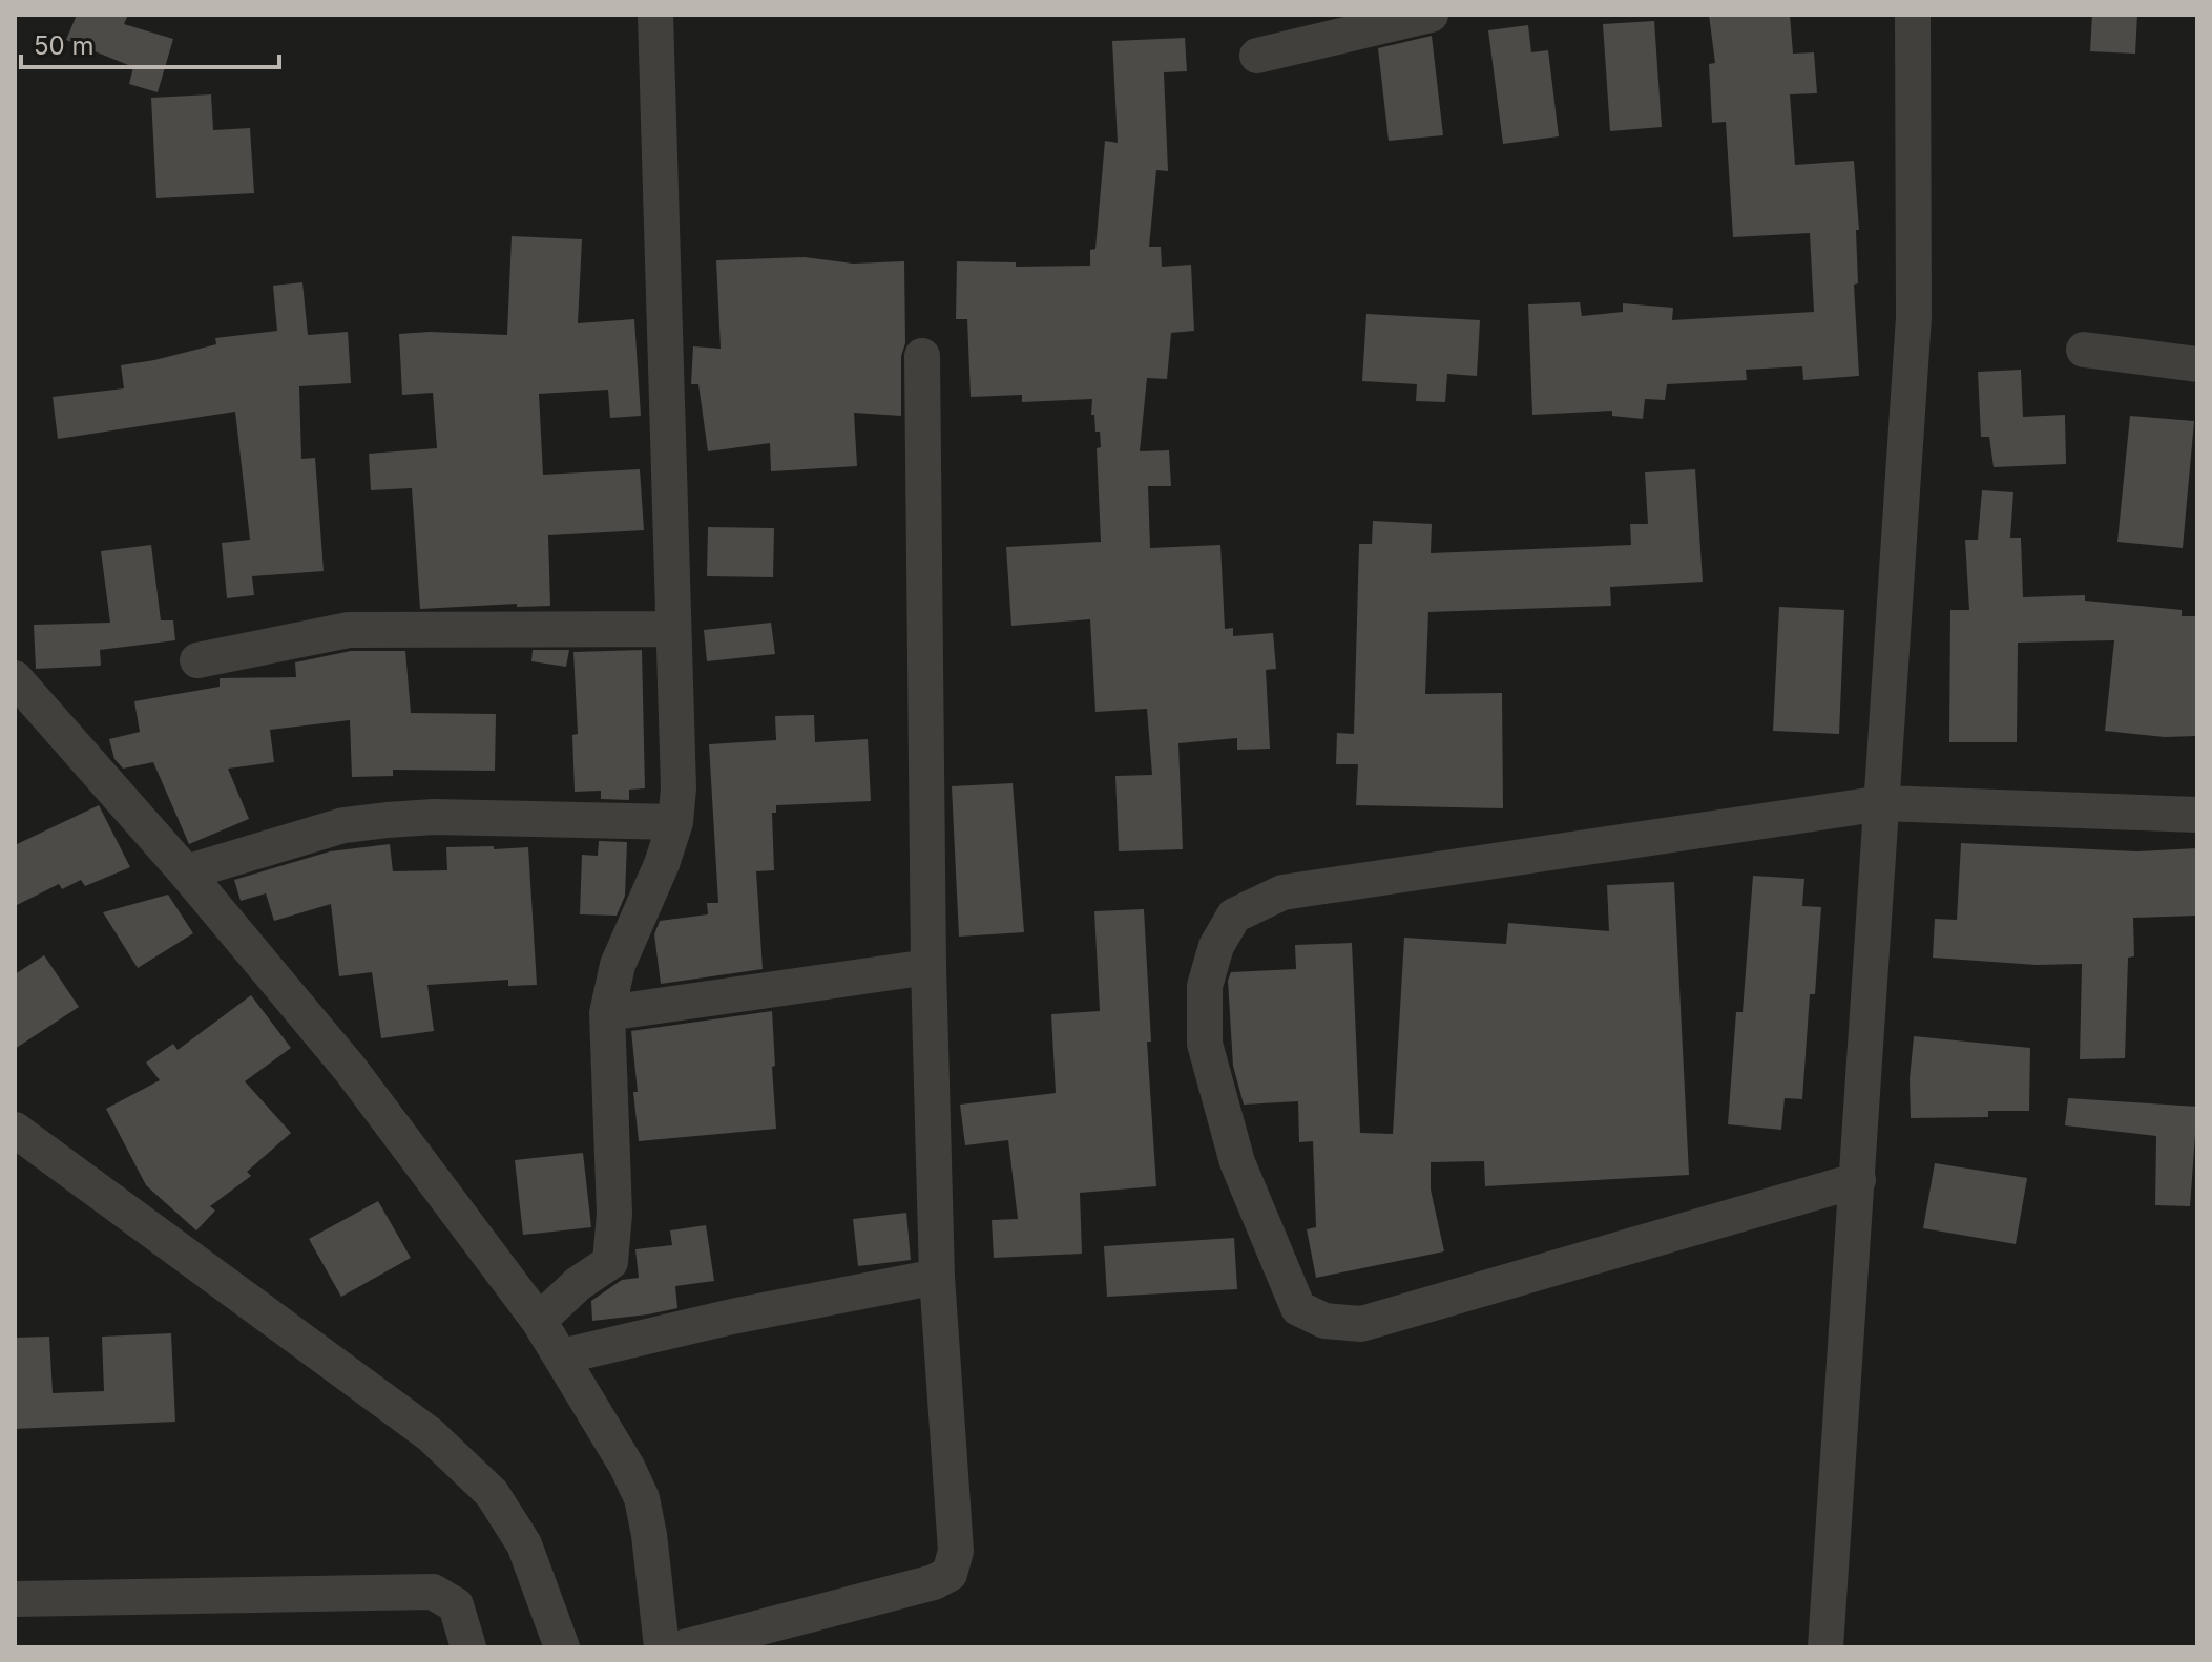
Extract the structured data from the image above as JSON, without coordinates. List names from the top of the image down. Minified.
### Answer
{"scale_bar":"50 m"}
